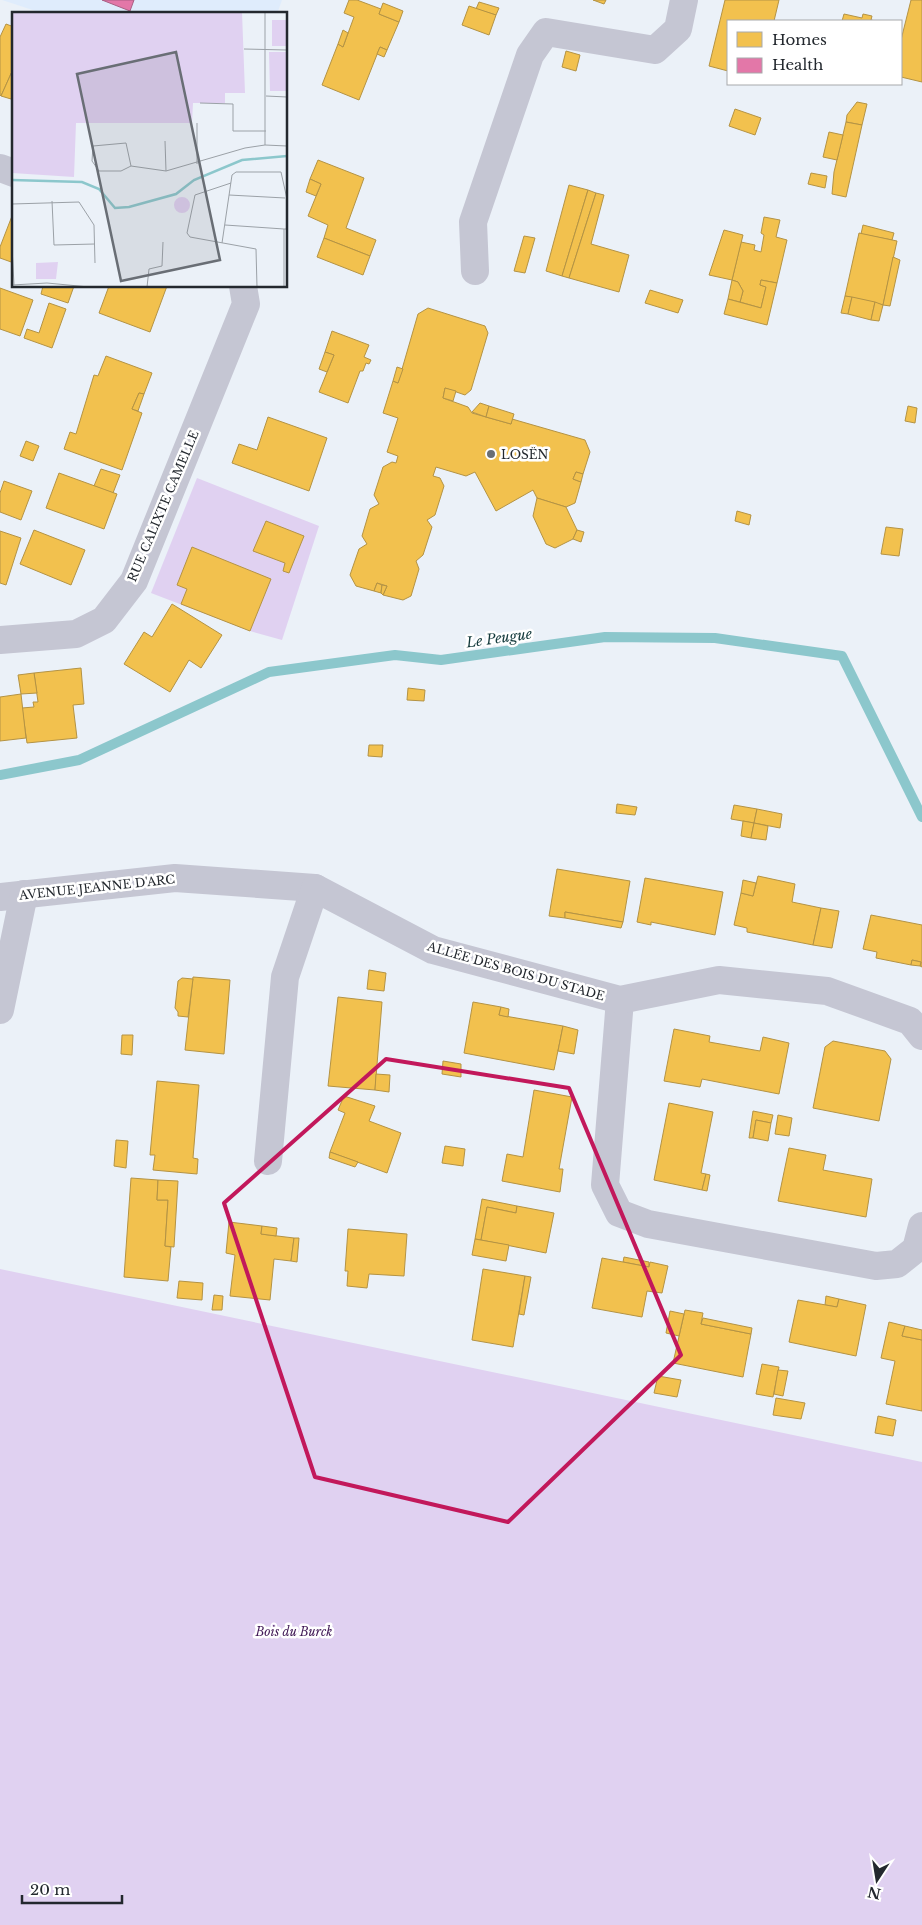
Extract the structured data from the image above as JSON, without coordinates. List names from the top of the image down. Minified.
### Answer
{"streets":{"street":["RUE CALIXTE CAMELLE","AVENUE JEANNE D'ARC","ALLÉE DES BOIS DU STADE"]},"crossings":[["AVENUE JEANNE D'ARC","ALLÉE DES BOIS DU STADE"]],"water":["Le Peugue"],"parks":["Bois du Burck"],"places":["LOSËN"],"legend":["Homes","Health"],"scale_bar":"20 m","north":"bottom"}
